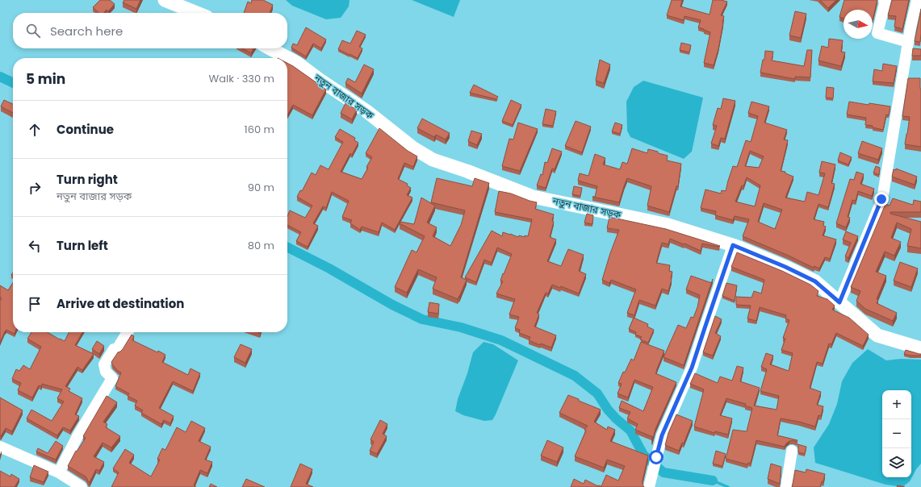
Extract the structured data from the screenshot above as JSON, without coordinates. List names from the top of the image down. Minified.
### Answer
{"streets":{"street":["নতুন বাজার সড়ক"]},"north":"right","page":{"search":"Search here","heading":["5 min","Walk · 330 m"],"list":[["Continue","160 m"],["Turn right","নতুন বাজার সড়ক","90 m"],["Turn left","80 m"],"Arrive at destination"],"map_buttons":["+","−"]}}
